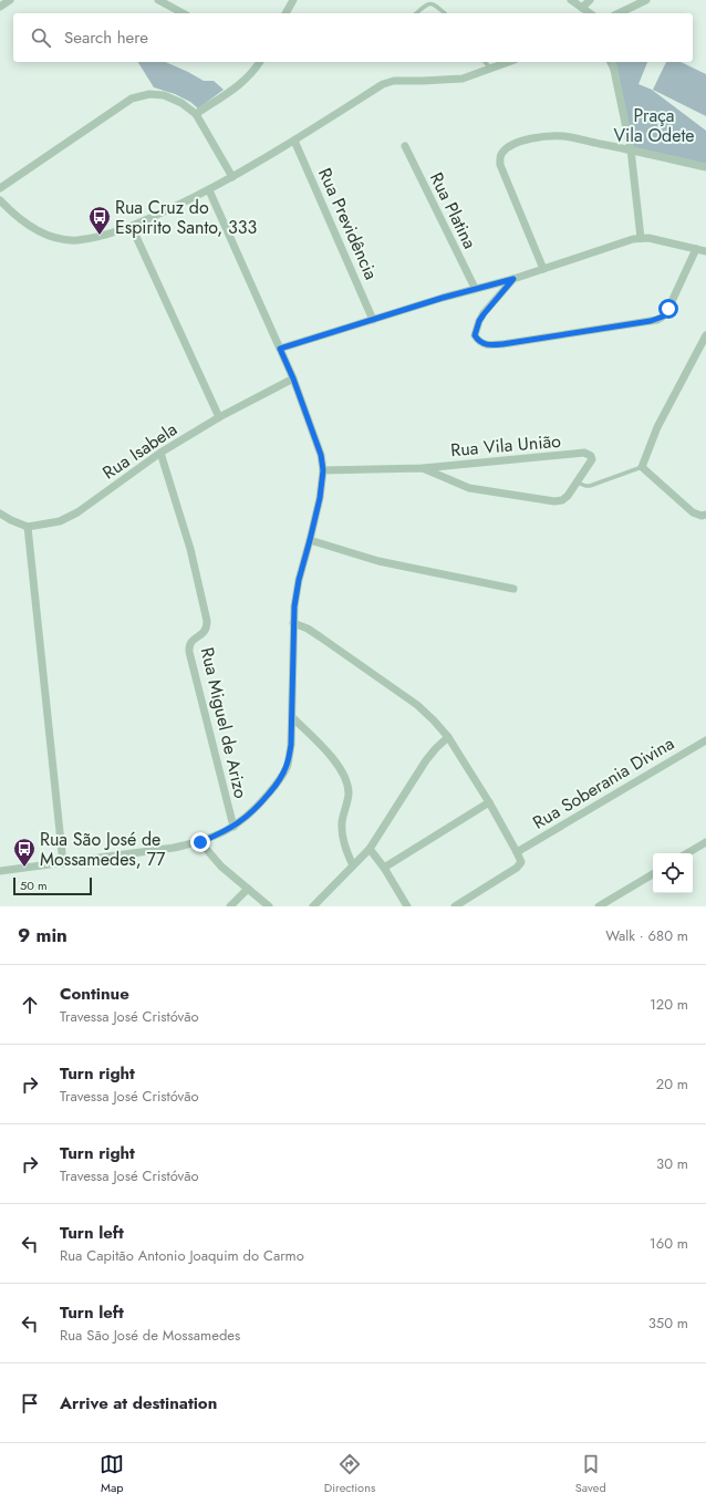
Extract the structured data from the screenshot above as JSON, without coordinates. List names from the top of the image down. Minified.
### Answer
{"streets":{"street":["Rua Platina","Rua Previdência","Rua Vila União","Rua Isabela","Rua Miguel de Arizo","Rua Soberania Divina"]},"crossings":[["Rua Isabela","Rua Miguel de Arizo"]],"parks":["Praça Vila Odete"],"places":{"bus stop":["Rua Cruz do Espirito Santo, 333","Rua São José de Mossamedes, 77"]},"scale_bar":"50 m","page":{"search":"Search here","scale":"50 m","heading":["9 min","Walk · 680 m"],"list":[["Continue","Travessa José Cristóvão","120 m"],["Turn right","Travessa José Cristóvão","20 m"],["Turn right","Travessa José Cristóvão","30 m"],["Turn left","Rua Capitão Antonio Joaquim do Carmo","160 m"],["Turn left","Rua São José de Mossamedes","350 m"],"Arrive at destination"],"nav":["Map","Directions","Saved"]}}
